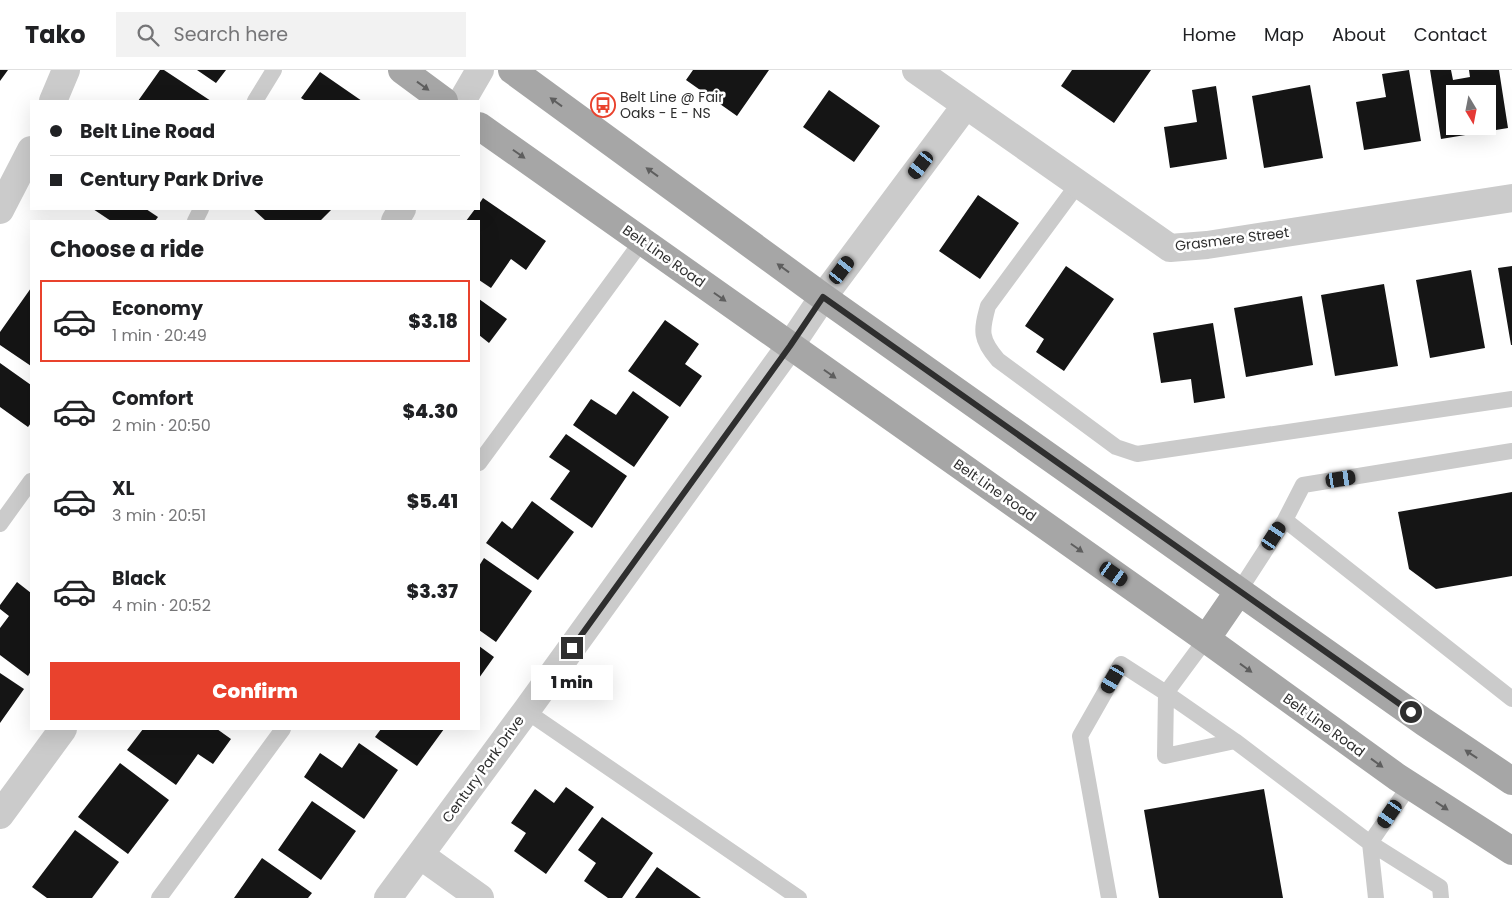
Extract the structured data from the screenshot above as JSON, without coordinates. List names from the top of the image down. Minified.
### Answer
{"streets":{"main road":["Belt Line Road"],"street":["Grasmere Street","Century Park Drive"]},"crossings":[["Grasmere Street","Century Park Drive"],["Belt Line Road","Century Park Drive"]],"places":{"bus stop":["Belt Line @ Fair Oaks - E - NS"]},"north":"bottom","page":{"header":"Tako","search":"Search here","nav":["Home","Map","About","Contact"],"banner":["Belt Line Road","Century Park Drive"],"heading":"Choose a ride","list":[{"name":"Economy","note":"1 min · 20:49","value":"$3.18"},{"name":"Comfort","note":"2 min · 20:50","value":"$4.30"},{"name":"XL","note":"3 min · 20:51","value":"$5.41"},{"name":"Black","note":"4 min · 20:52","value":"$3.37"}],"buttons":"Confirm","bubble":"1 min"}}
